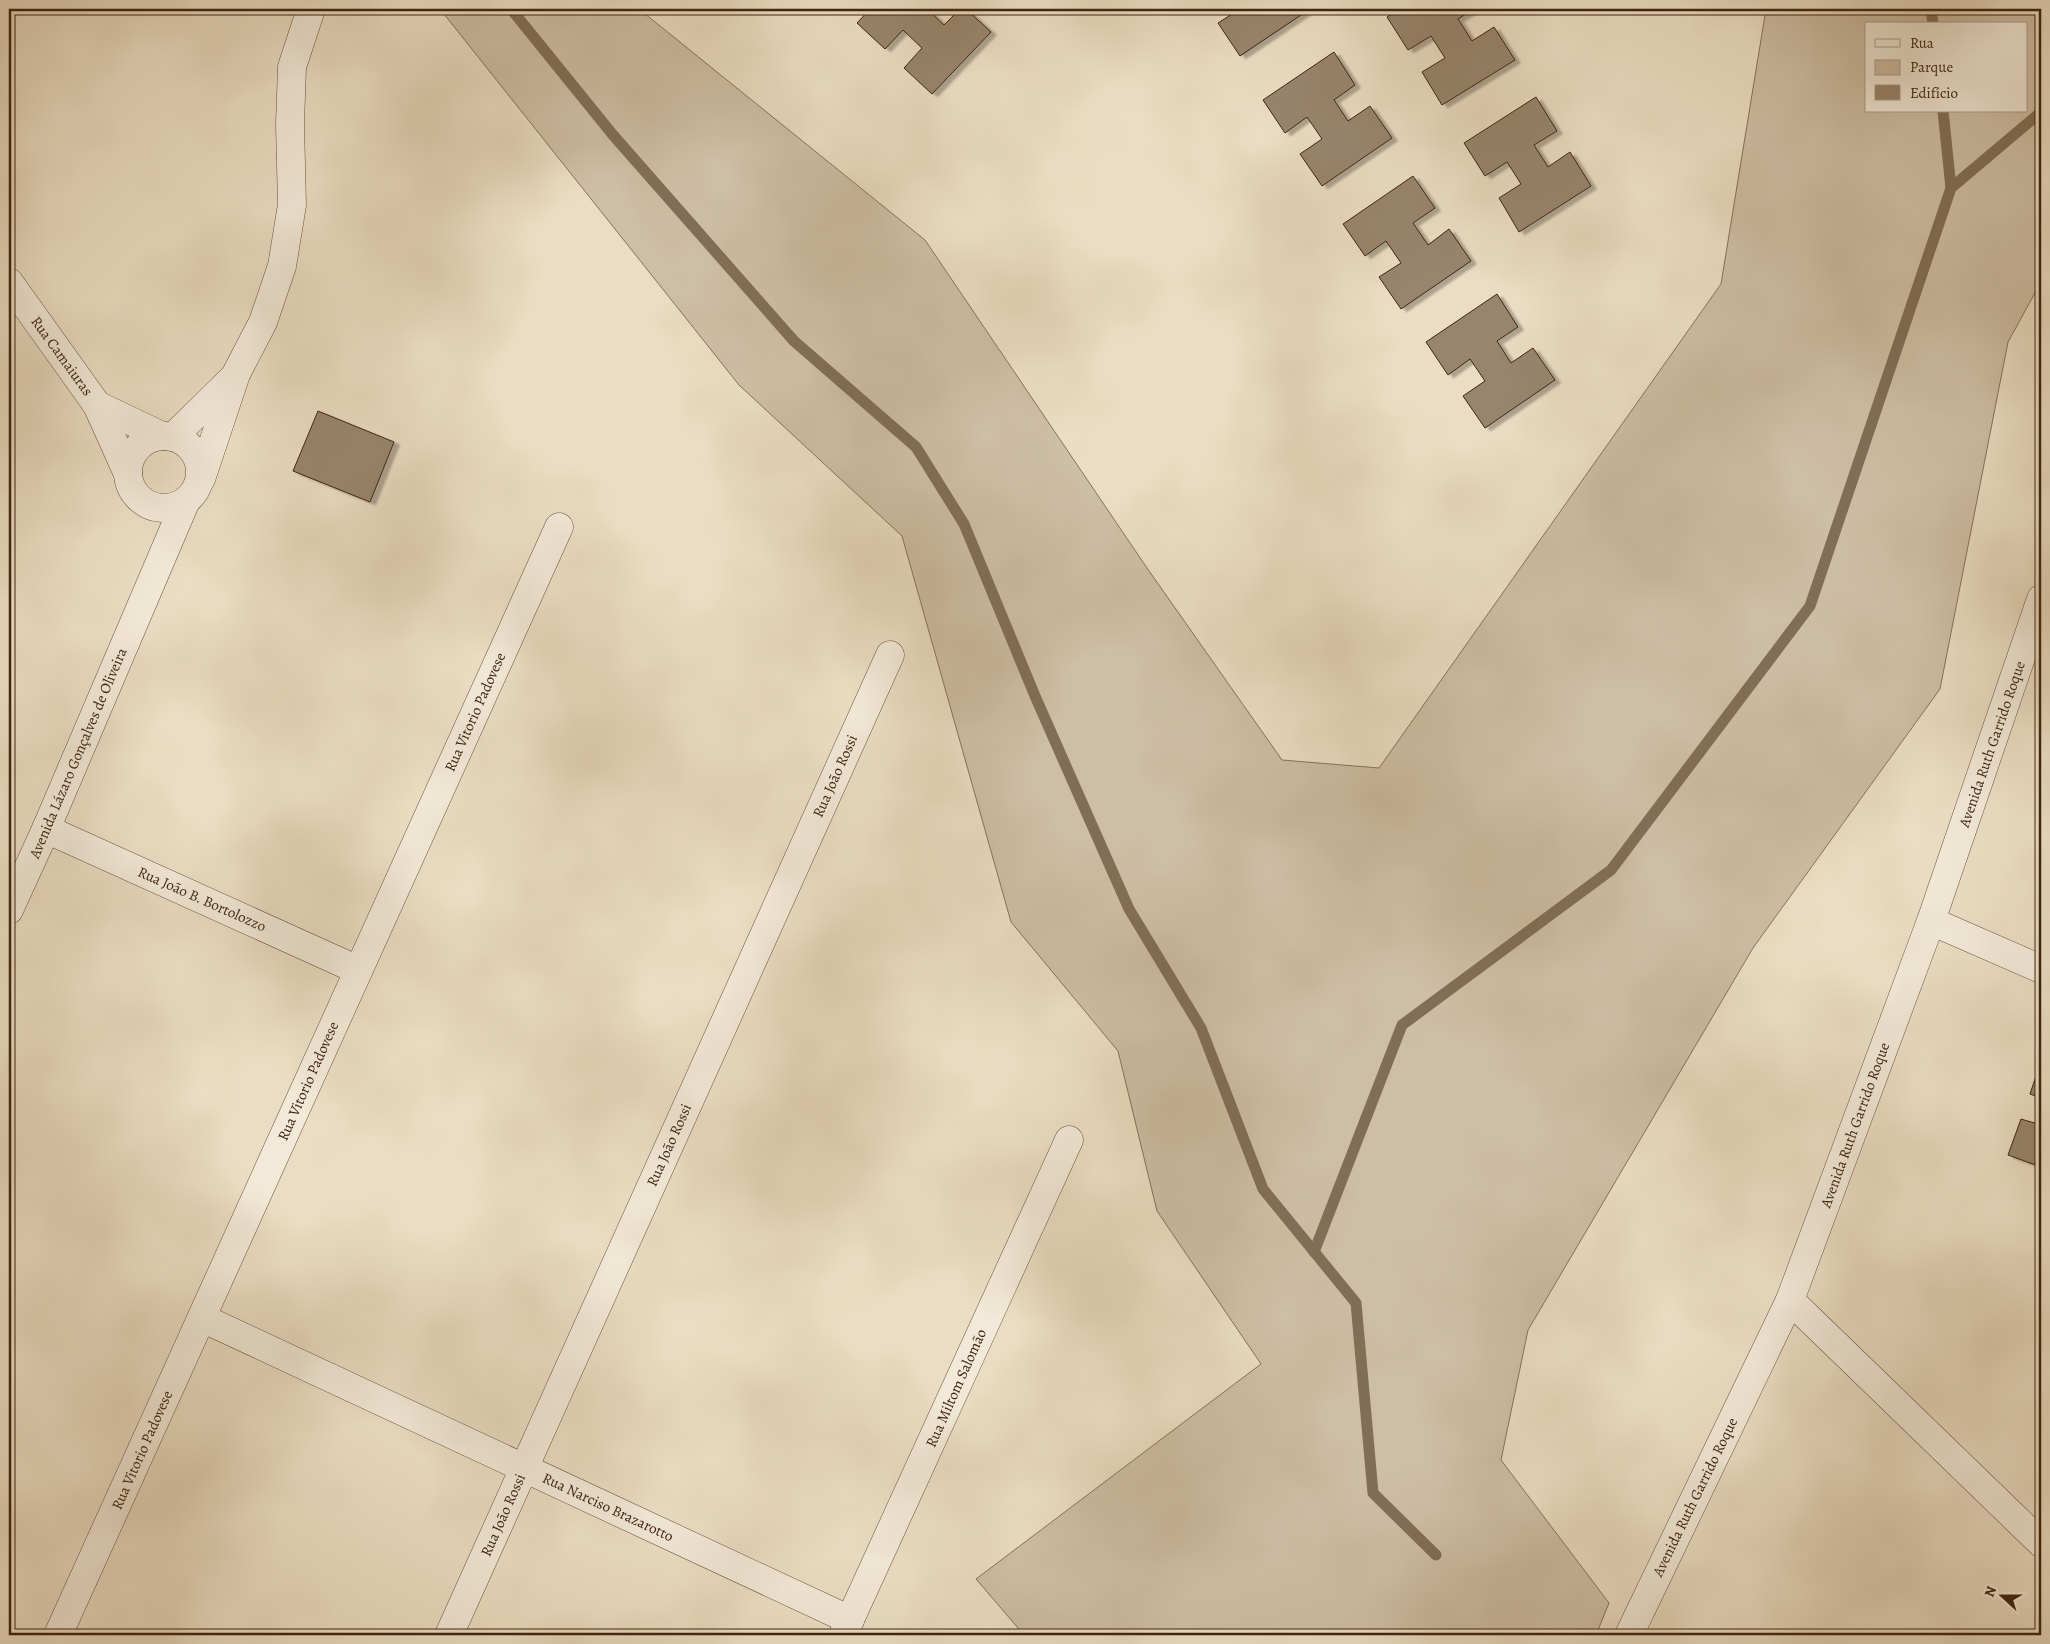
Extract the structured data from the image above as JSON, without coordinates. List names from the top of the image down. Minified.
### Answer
{"streets":{"street":["Rua Camaiuras","Rua Vitorio Padovese","Avenida Ruth Garrido Roque","Avenida Lázaro Gonçalves de Oliveira","Rua João Rossi","Rua João B. Bortolozzo","Rua Miltom Salomão","Rua Narciso Brazarotto"]},"crossings":[["Rua Camaiuras","Avenida Lázaro Gonçalves de Oliveira"],["Rua Vitorio Padovese","Rua João B. Bortolozzo"],["Rua Vitorio Padovese","Rua Narciso Brazarotto"],["Avenida Lázaro Gonçalves de Oliveira","Rua João B. Bortolozzo"],["Rua João Rossi","Rua Narciso Brazarotto"],["Rua Miltom Salomão","Rua Narciso Brazarotto"]],"legend":["Rua","Parque","Edifício"],"north":"left"}
